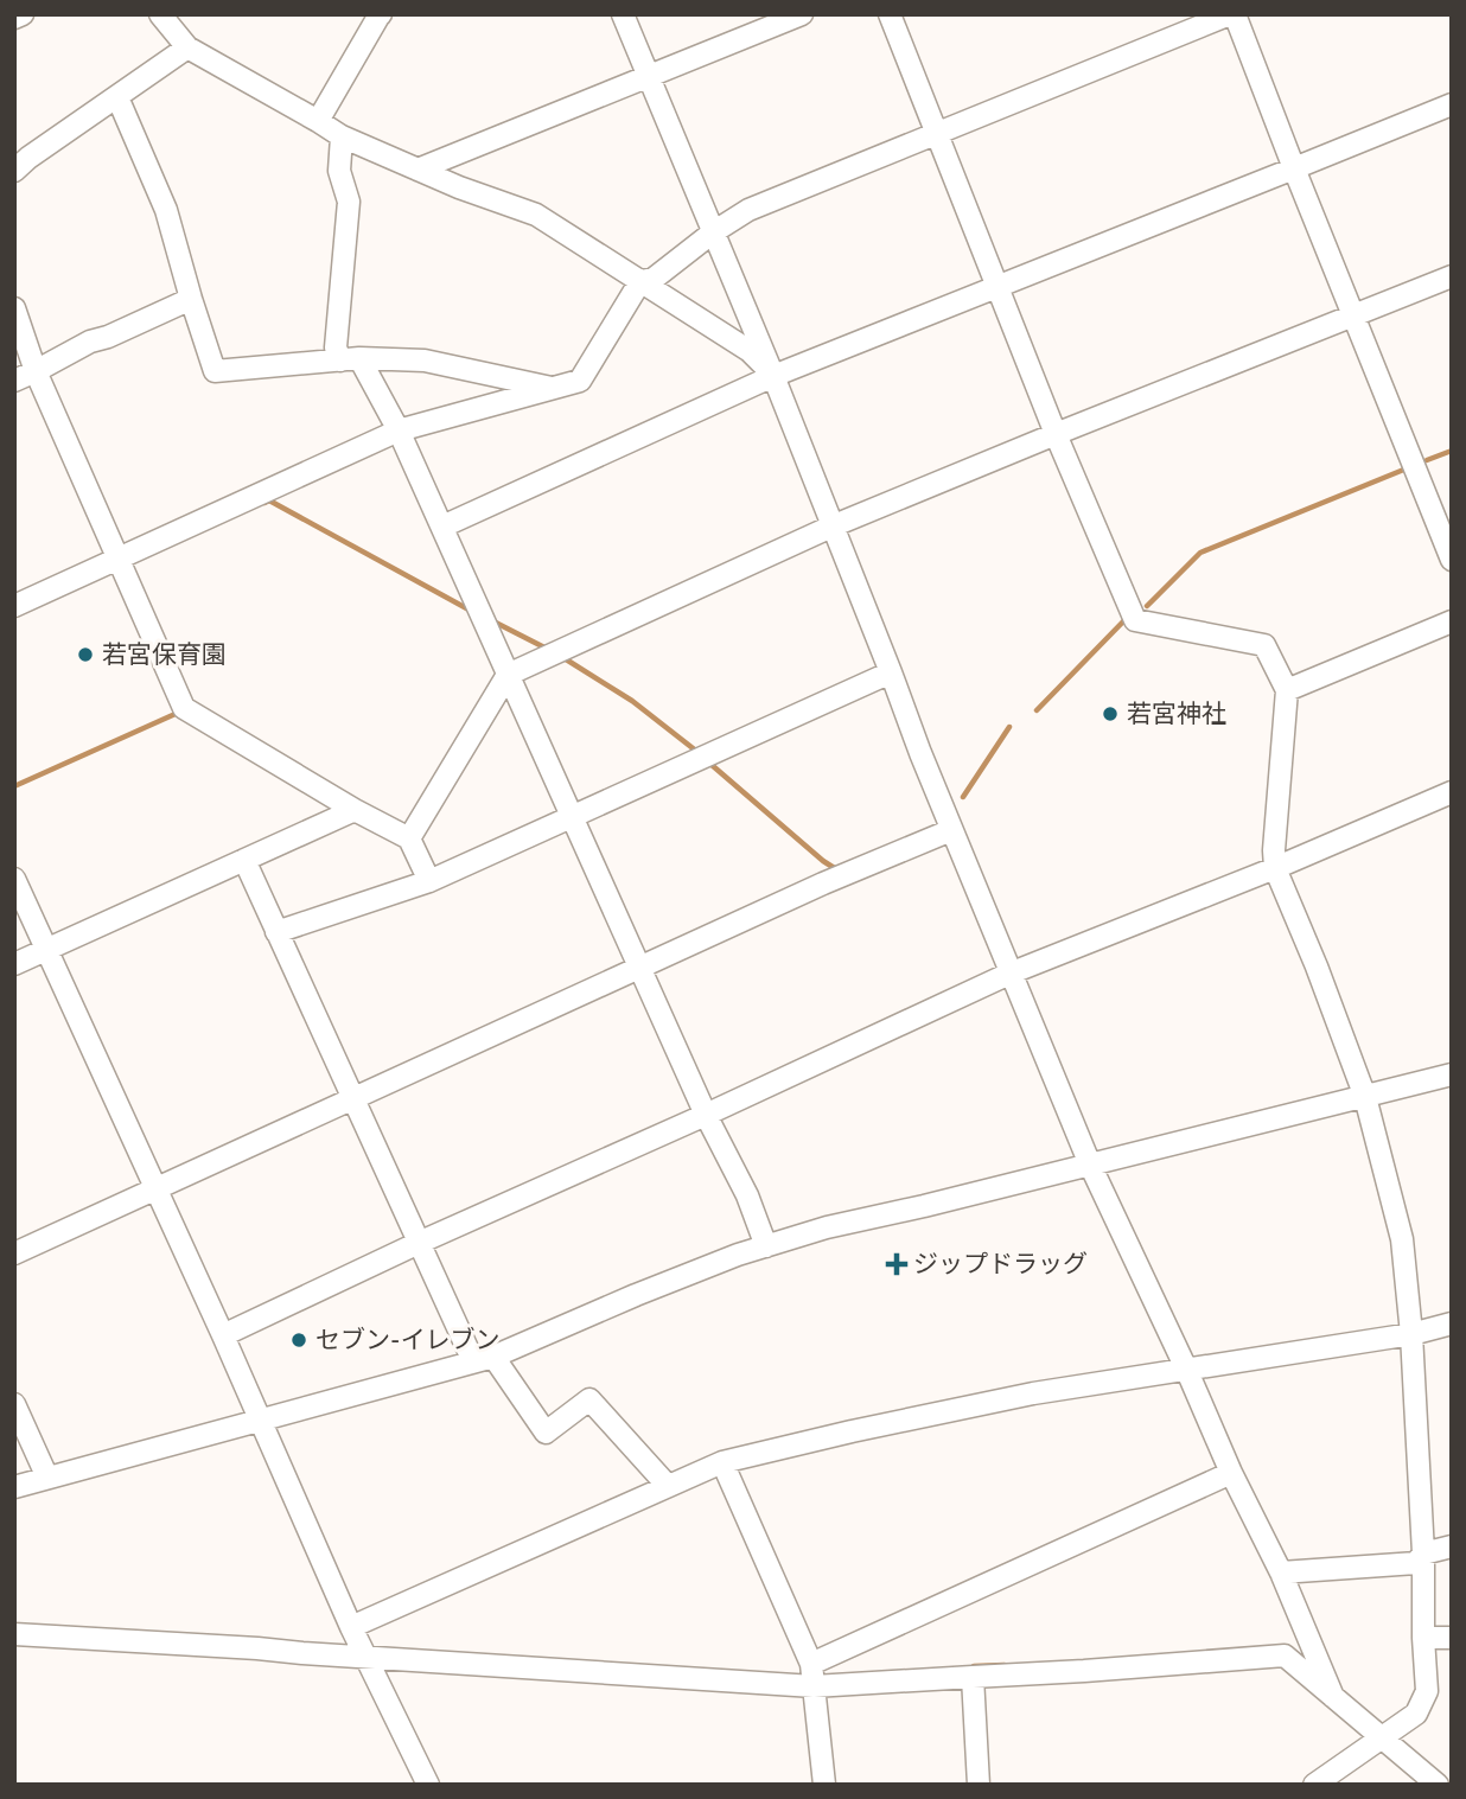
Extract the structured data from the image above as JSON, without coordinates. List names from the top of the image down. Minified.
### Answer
{"places":{"other":["若宮保育園","若宮神社","セブン-イレブン"],"health":["ジップドラッグ"]}}
